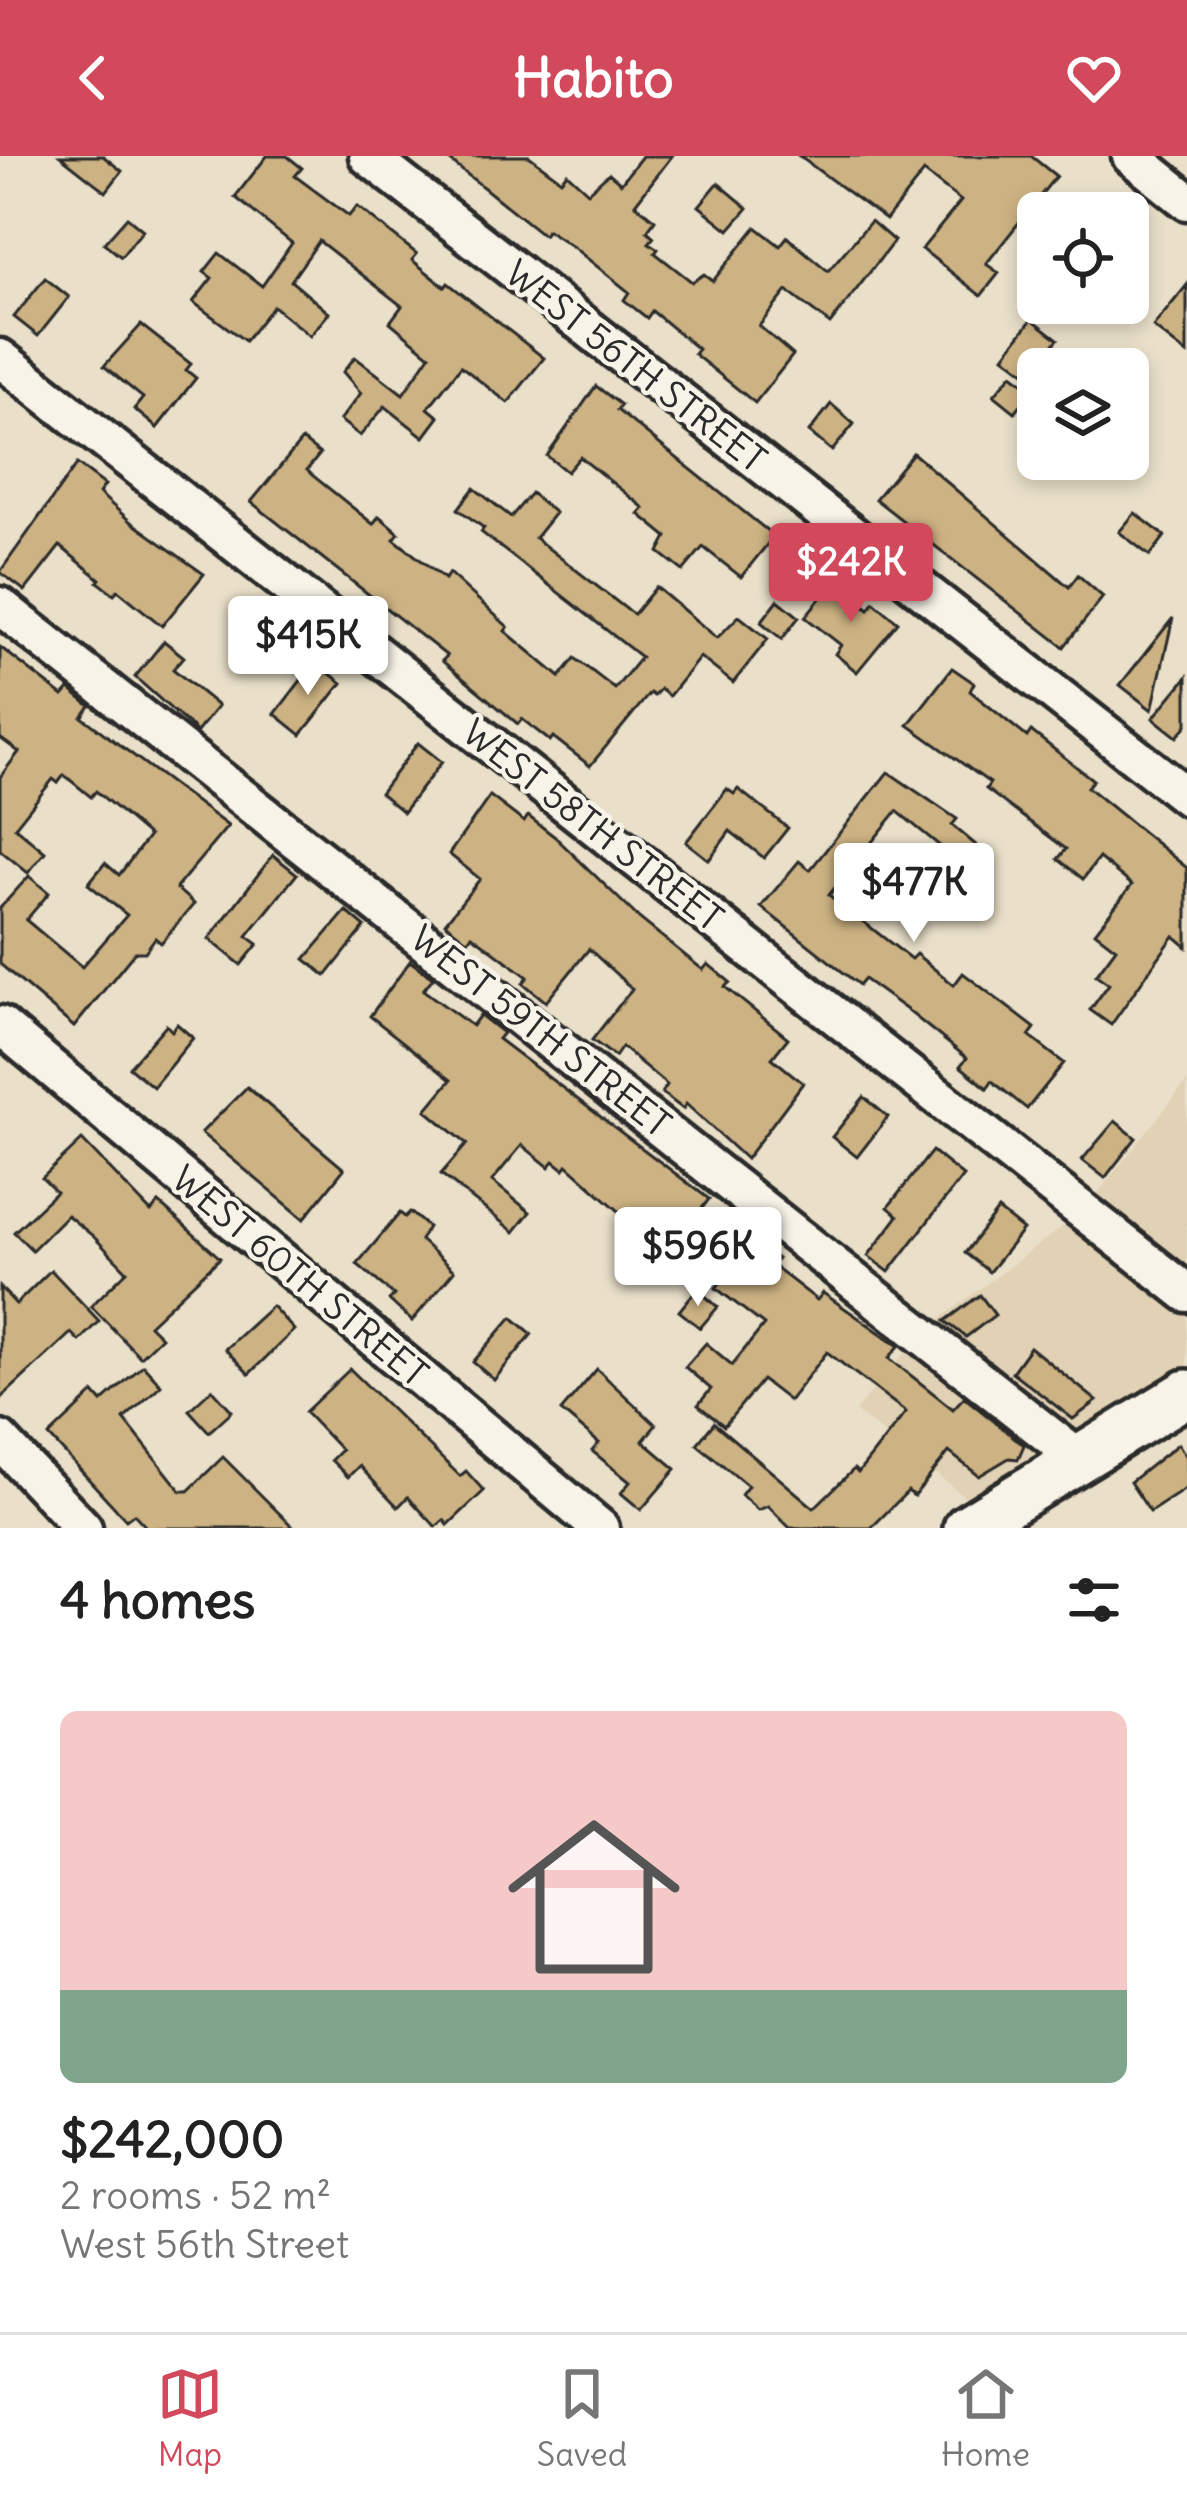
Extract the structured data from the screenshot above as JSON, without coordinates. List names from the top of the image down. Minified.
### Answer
{"streets":{"street":["WEST 56TH STREET","WEST 58TH STREET","WEST 59TH STREET","WEST 60TH STREET"]},"page":{"header":"Habito","price":["$242K","$415K","$477K","$596K"],"heading":"4 homes","list":[{"name":"$242,000","note":"2 rooms · 52 m² · West 56th Street"}],"tabs":["Map","Saved","Home"]}}
